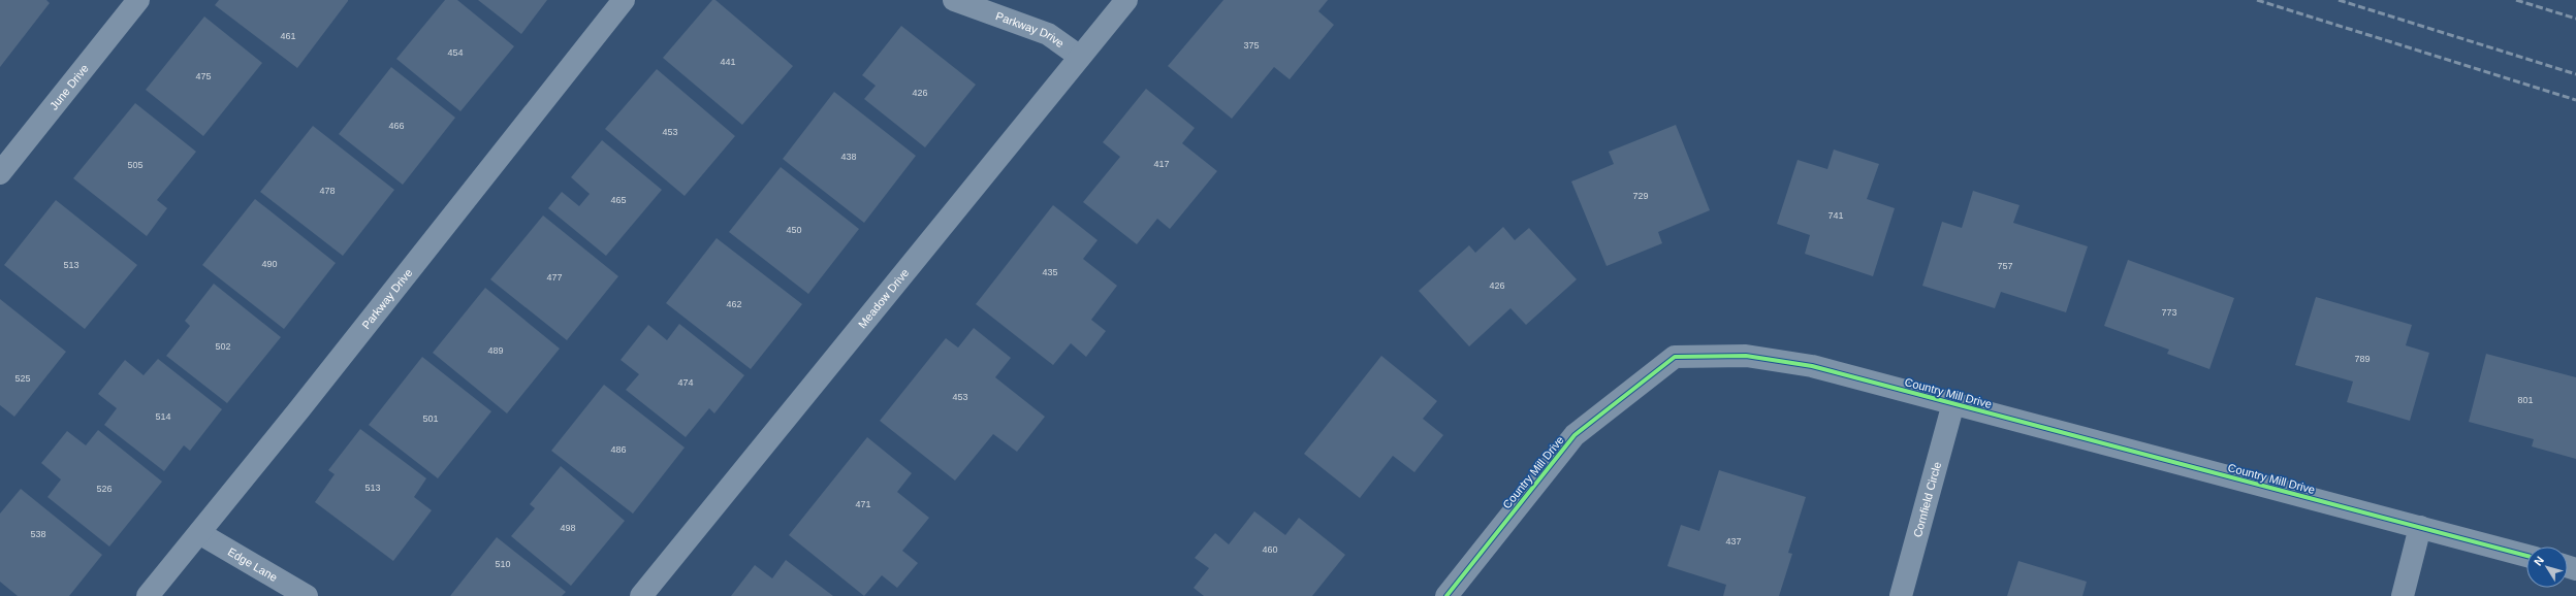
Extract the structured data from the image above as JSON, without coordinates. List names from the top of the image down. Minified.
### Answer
{"streets":{"street":["Parkway Drive","June Drive","Meadow Drive","Country Mill Drive","Cornfield Circle","Edge Lane"]},"crossings":[["Parkway Drive","Meadow Drive"],["Parkway Drive","Edge Lane"],["Country Mill Drive","Cornfield Circle"]],"house_numbers":["461","375","454","441","475","426","466","453","438","417","505","478","729","465","741","450","490","513","757","435","477","426","462","773","502","489","789","525","474","453","801","514","501","486","513","526","471","498","538","437","460","510"],"north":"top left"}
